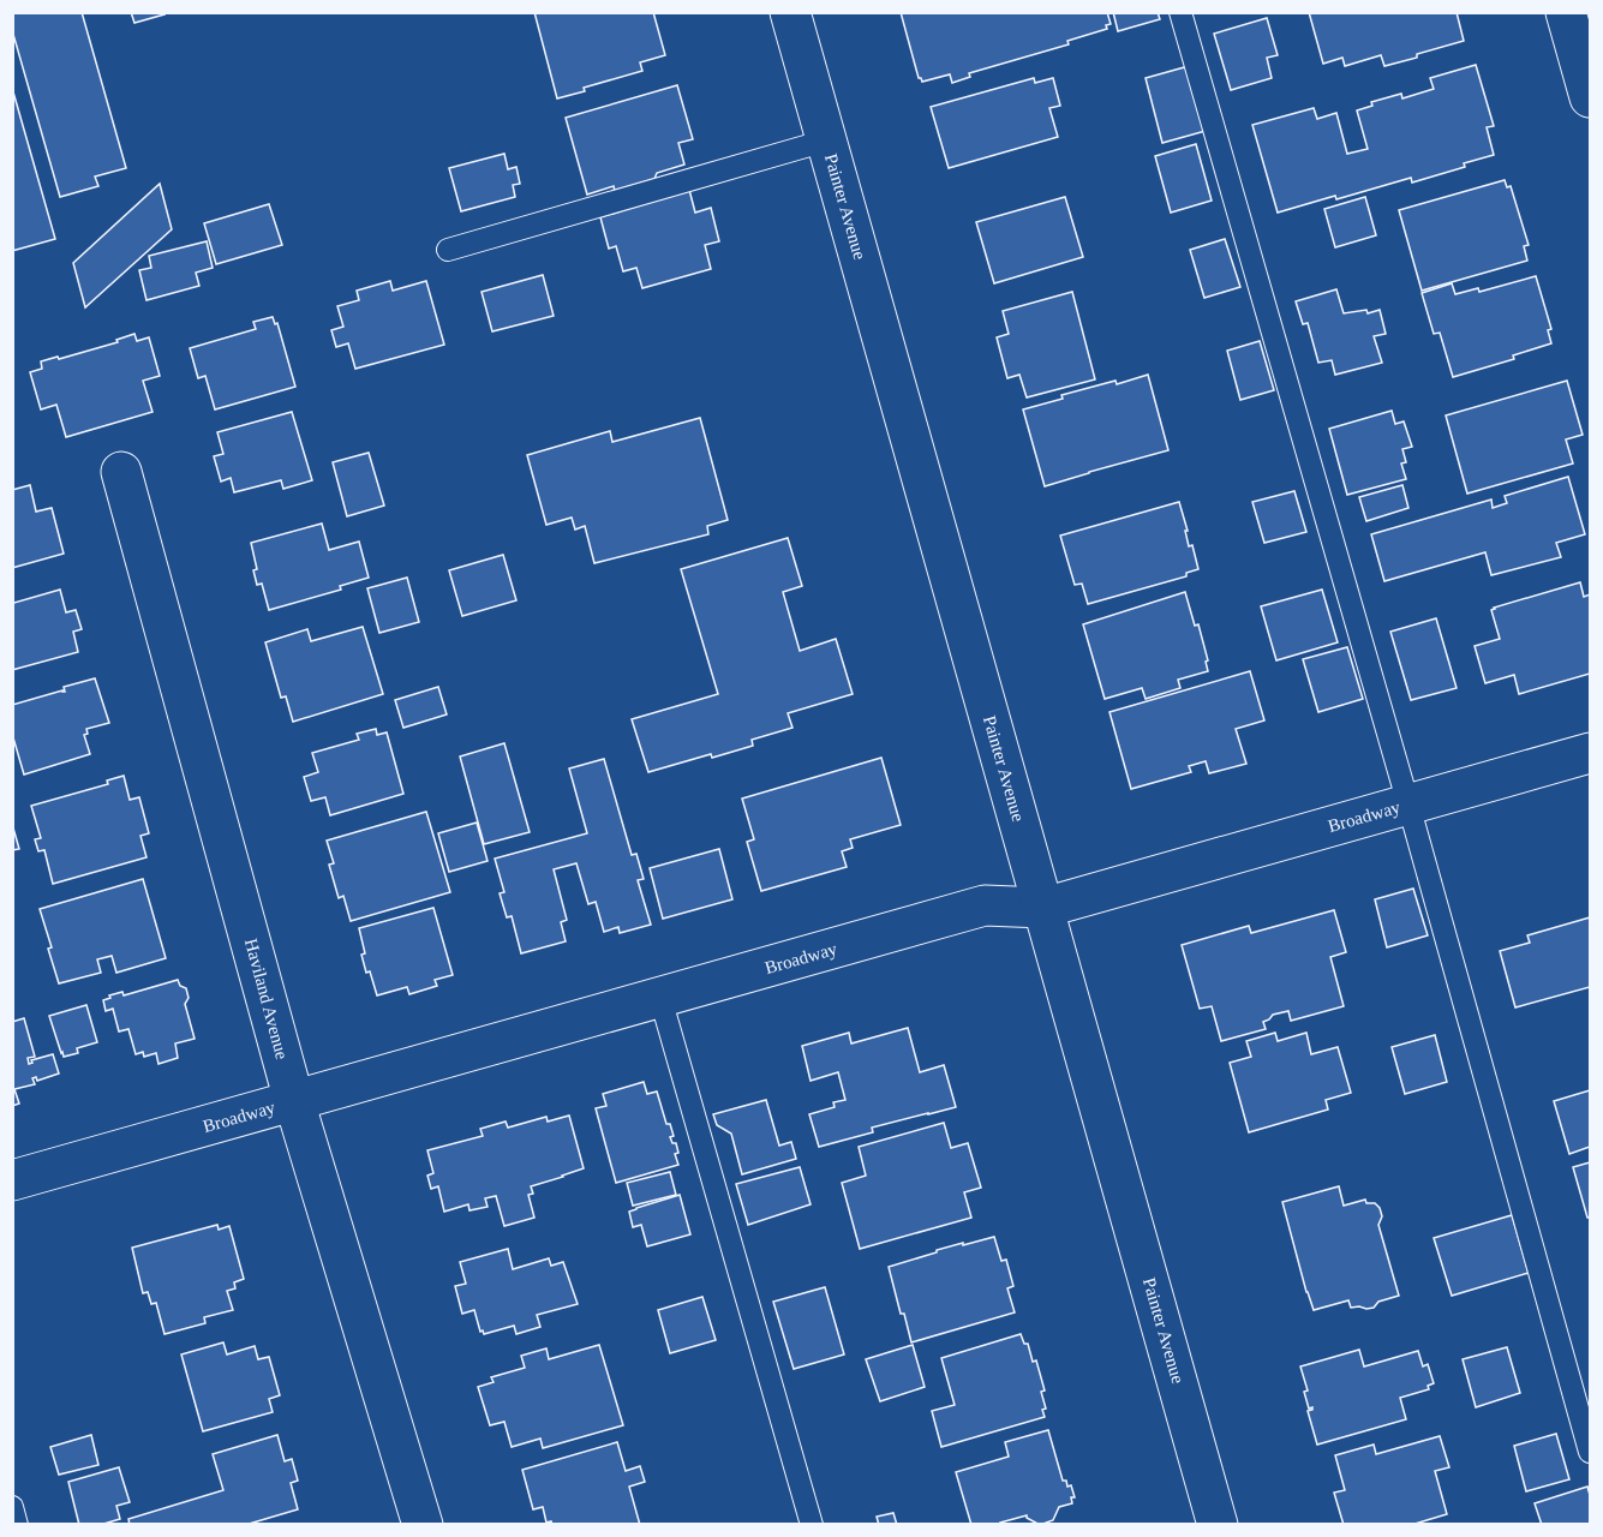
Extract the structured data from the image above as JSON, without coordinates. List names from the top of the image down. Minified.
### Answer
{"streets":{"street":["Painter Avenue","Broadway","Haviland Avenue"]},"crossings":[["Painter Avenue","Broadway"],["Broadway","Haviland Avenue"]]}
